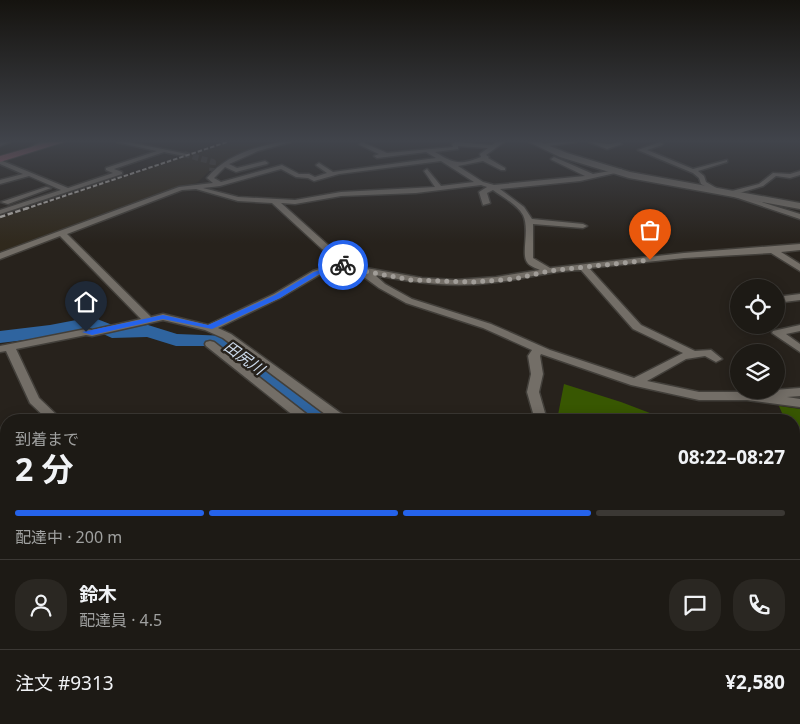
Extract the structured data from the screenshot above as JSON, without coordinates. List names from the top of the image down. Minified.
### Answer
{"water":["田尻川"],"page":{"heading":["2 分","到着まで","08:22–08:27"],"panel":["鈴木","配達員 · 4.5","注文 #9313","¥2,580"],"bar":"配達中 · 200 m"}}
